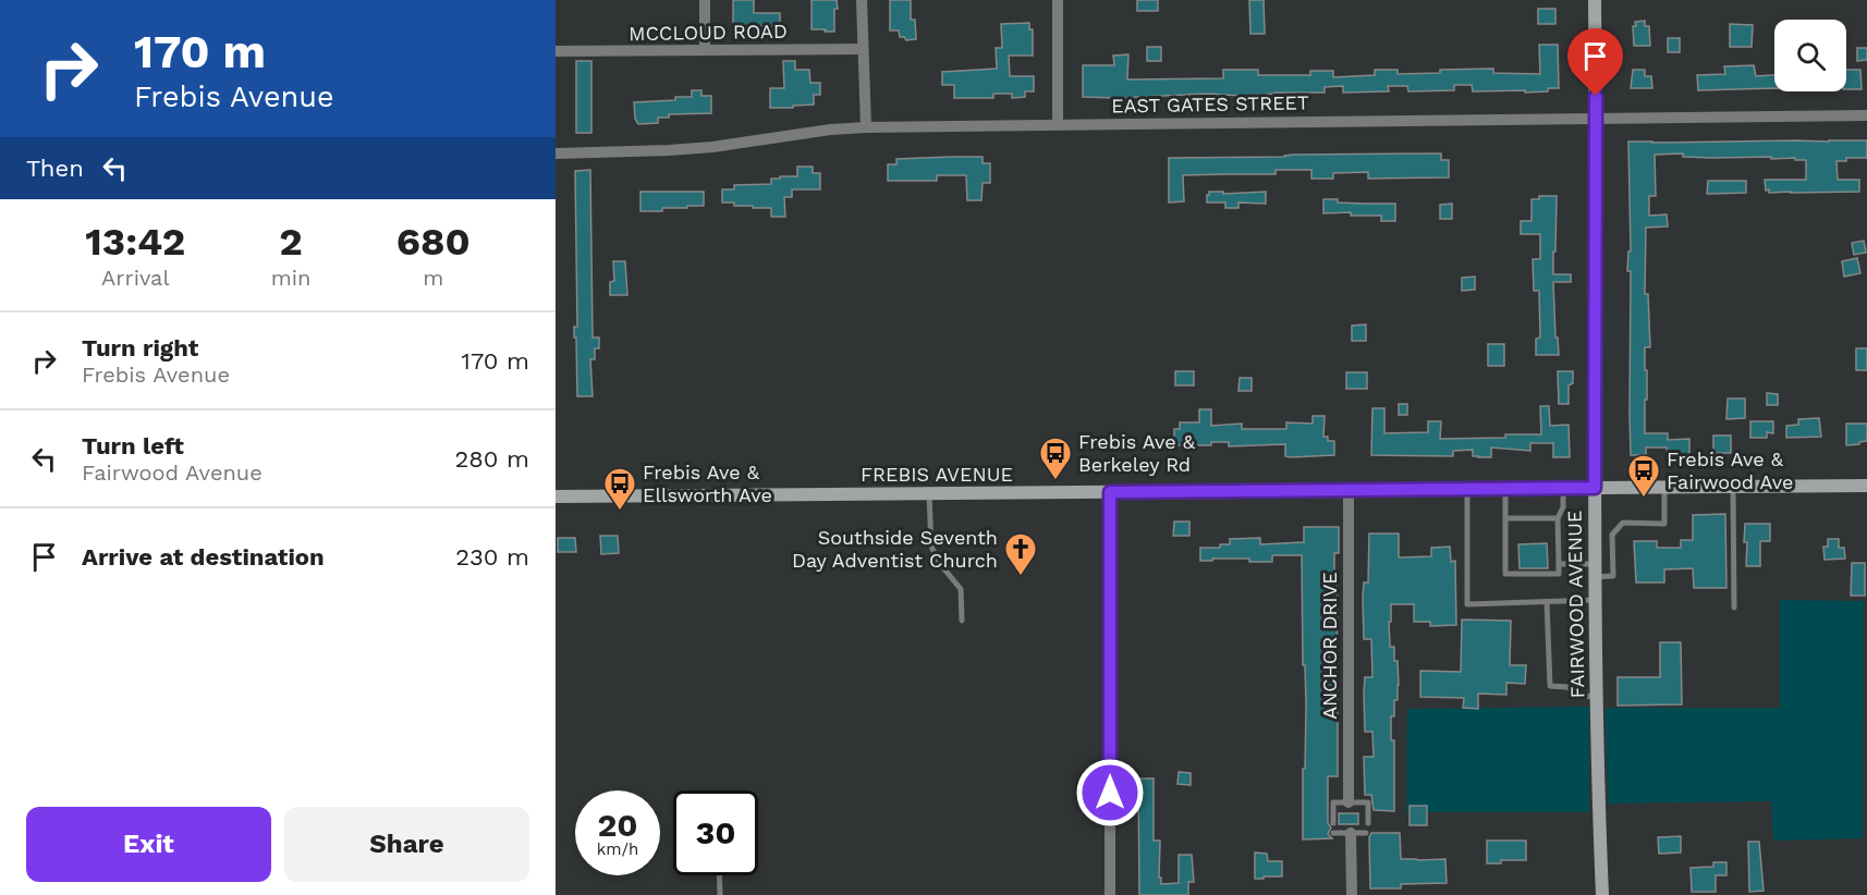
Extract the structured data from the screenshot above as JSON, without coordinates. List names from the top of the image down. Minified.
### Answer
{"streets":{"main road":["FREBIS AVENUE","FAIRWOOD AVENUE"],"street":["MCCLOUD ROAD","EAST GATES STREET","ANCHOR DRIVE"]},"crossings":[["EAST GATES STREET","FAIRWOOD AVENUE"],["FREBIS AVENUE","FAIRWOOD AVENUE"],["FREBIS AVENUE","ANCHOR DRIVE"]],"places":{"bus stop":["Frebis Ave & Berkeley Rd","Frebis Ave & Fairwood Ave","Frebis Ave & Ellsworth Ave"],"church":["Southside Seventh Day Adventist Church"]},"page":{"turn":["170 m","Frebis Avenue"],"then":"Then","eta":["13:42","Arrival","2","min","680","m"],"list":[{"name":"Turn right","note":"Frebis Avenue","value":"170 m"},{"name":"Turn left","note":"Fairwood Avenue","value":"280 m"},{"name":"Arrive at destination","value":"230 m"}],"speed":"20 km/h","limit":"30","buttons":["Exit","Share"]}}
